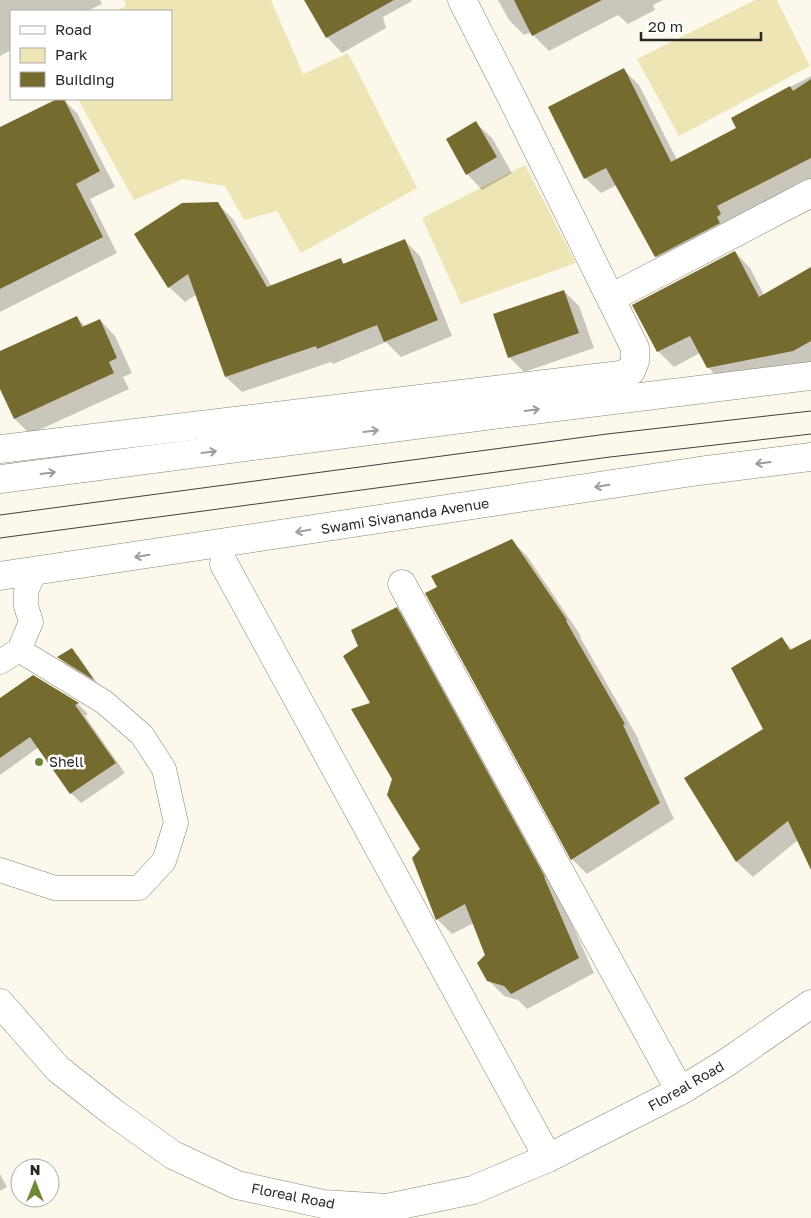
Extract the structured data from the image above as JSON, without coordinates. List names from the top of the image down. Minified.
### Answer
{"streets":{"street":["Swami Sivananda Avenue","Floreal Road"]},"places":["Shell"],"legend":["Road","Park","Building"],"scale_bar":"20 m","north":"top"}
